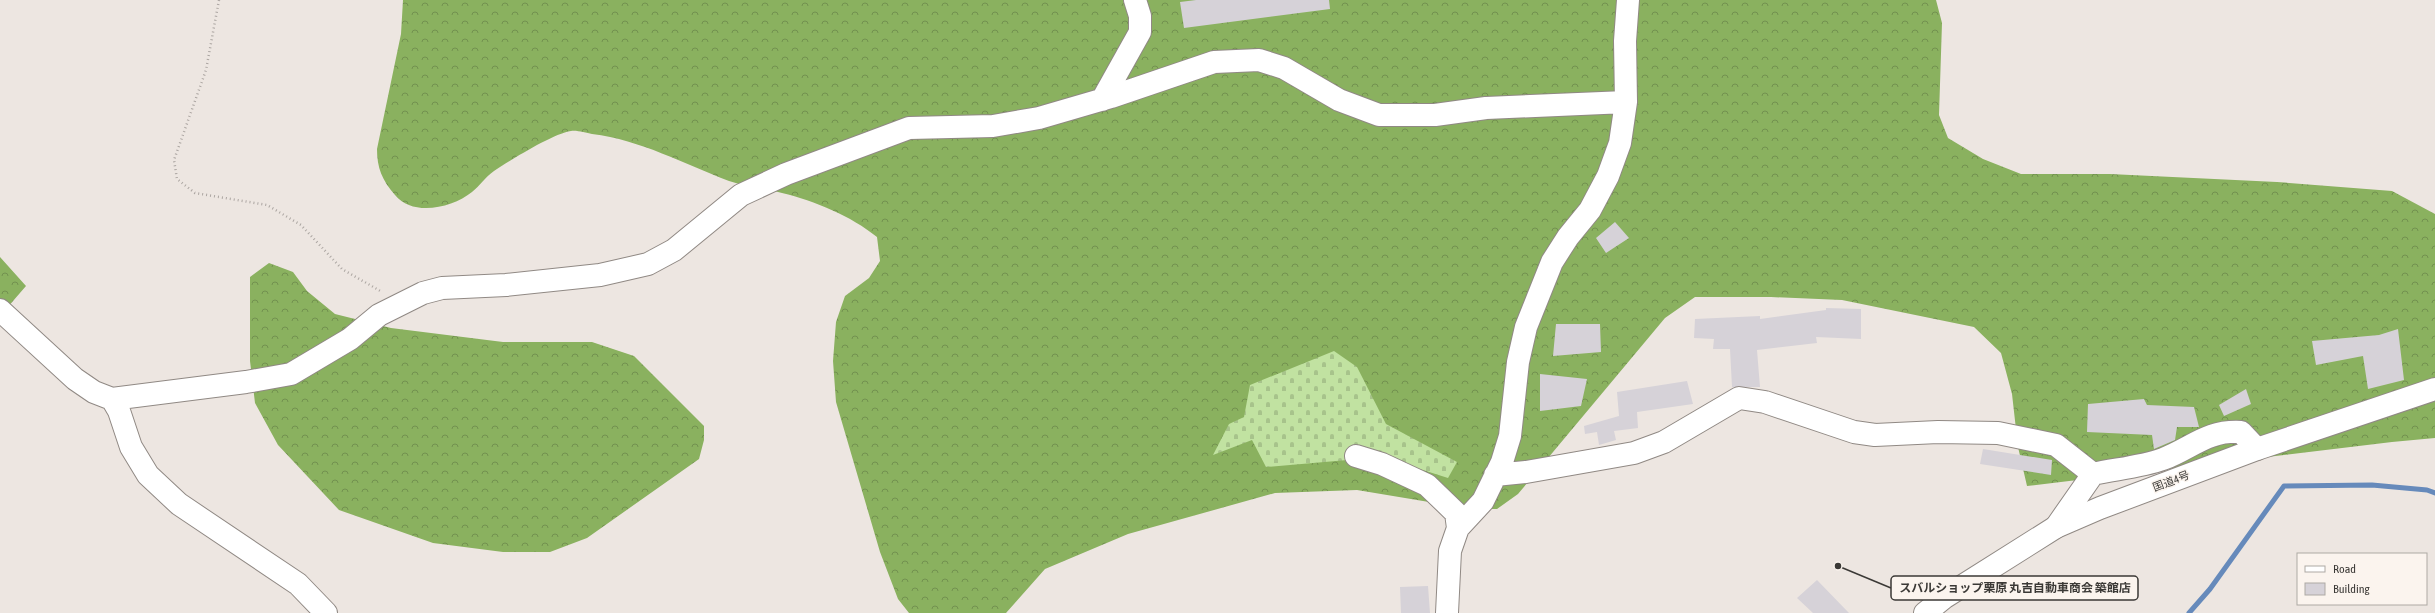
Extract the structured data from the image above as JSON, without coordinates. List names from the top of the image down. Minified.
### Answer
{"streets":{"main road":["国道4号"]},"places":["スバルショップ栗原 丸吉自動車商会 築館店"],"legend":["Road","Building"]}
